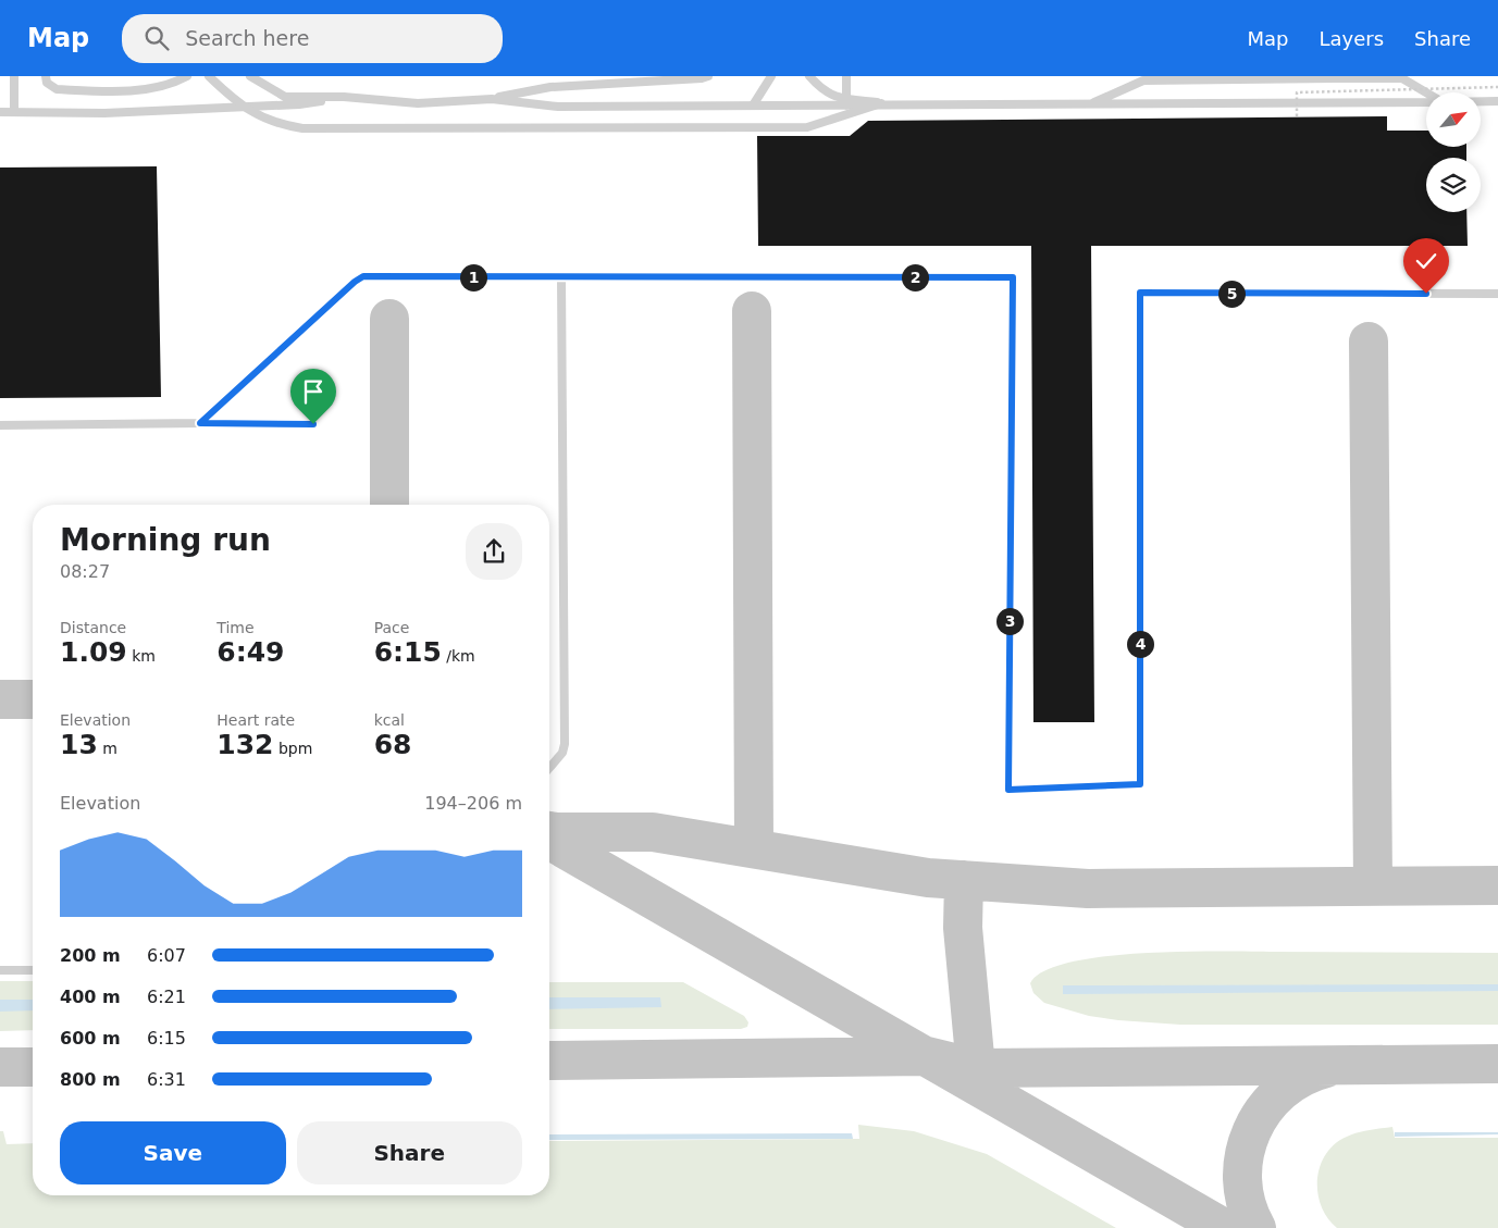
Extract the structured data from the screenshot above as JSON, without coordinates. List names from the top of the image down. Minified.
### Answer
{"north":"top right","page":{"header":"Map","search":"Search here","nav":["Map","Layers","Share"],"pins":["1","2","5","3","4"],"heading":["Morning run","08:27"],"stats":[["Distance","1.09 km"],["Time","6:49"],["Pace","6:15 /km"],["Elevation","13 m"],["Heart rate","132 bpm"],["kcal","68"]],"chart":["Elevation","194–206 m"],"list":[{"name":"200 m","note":"6:07"},{"name":"400 m","note":"6:21"},{"name":"600 m","note":"6:15"},{"name":"800 m","note":"6:31"}],"buttons":["Save","Share"]}}
